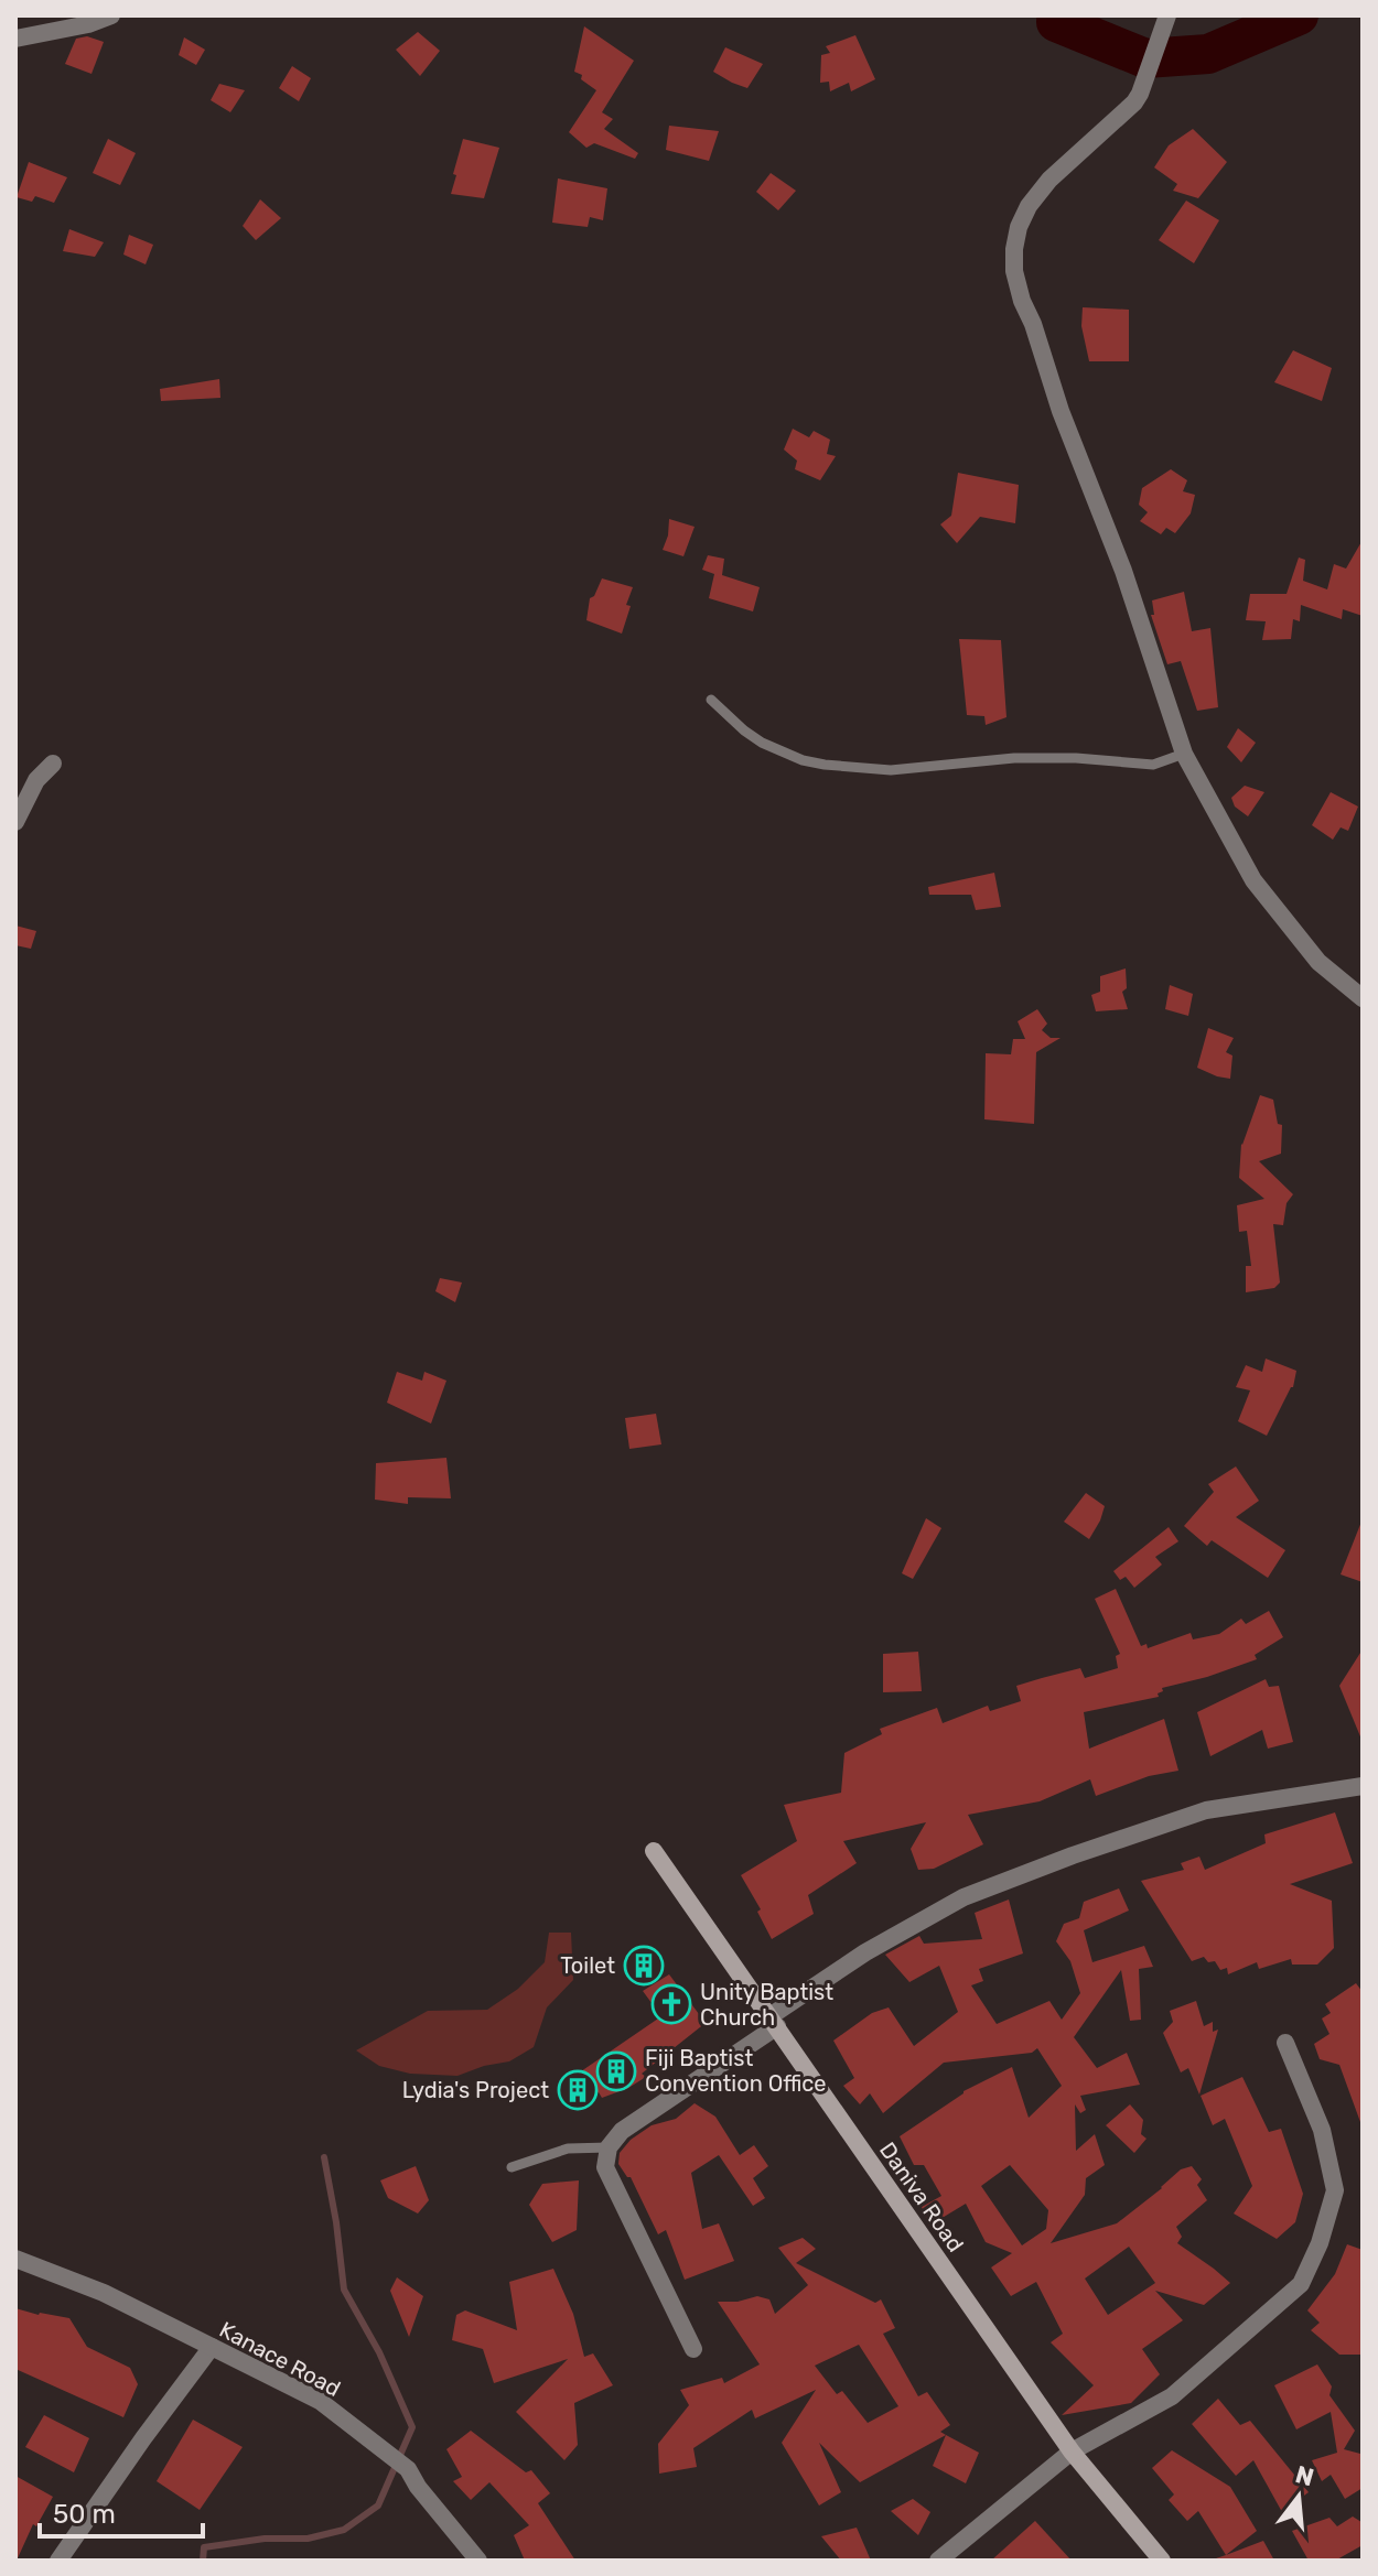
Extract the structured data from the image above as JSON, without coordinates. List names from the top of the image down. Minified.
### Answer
{"streets":{"main road":["Daniva Road"],"street":["Kanace Road"]},"places":{"building":["Toilet","Fiji Baptist Convention Office","Lydia's Project"],"church":["Unity Baptist Church"]},"scale_bar":"50 m","north":"top"}
